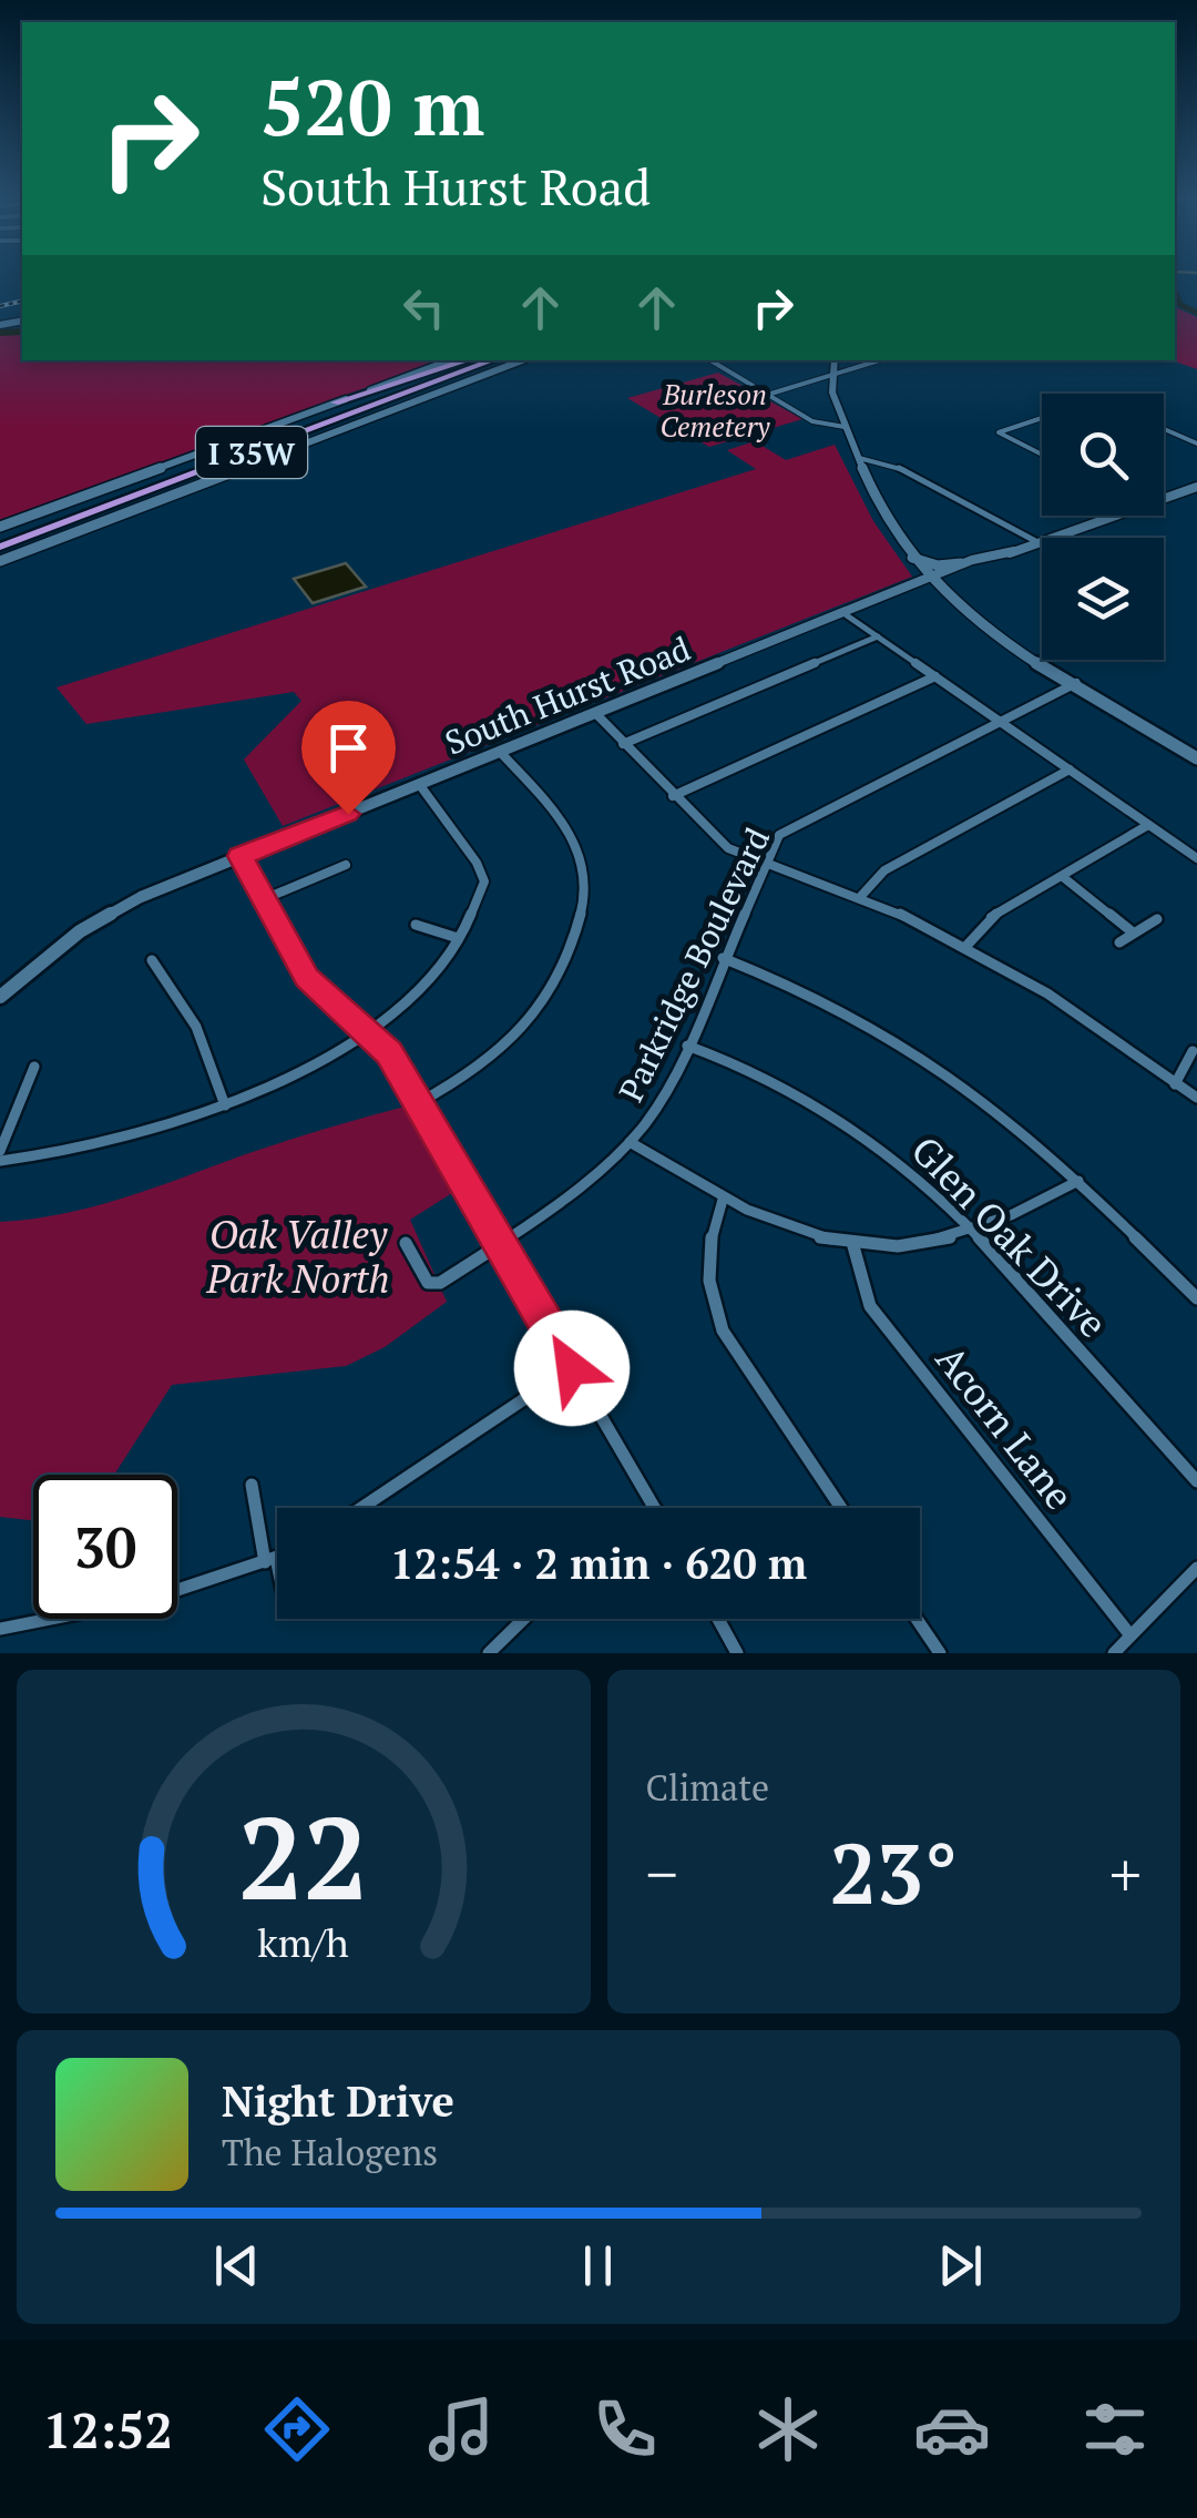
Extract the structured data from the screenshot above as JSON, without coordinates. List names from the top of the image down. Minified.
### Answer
{"streets":{"highway":["I 35W"],"street":["South Hurst Road","Parkridge Boulevard","Glen Oak Drive","Acorn Lane"]},"crossings":[["Parkridge Boulevard","Glen Oak Drive"]],"parks":["Burleson Cemetery","Oak Valley Park North"],"page":{"turn":["520 m","South Hurst Road"],"limit":"30","trip":"12:54 · 2 min · 620 m","tile":"Climate","heat":["−","23°","+"],"song":["Night Drive","The Halogens"],"tabs":"12:52","gauge":["22","km/h"]}}
